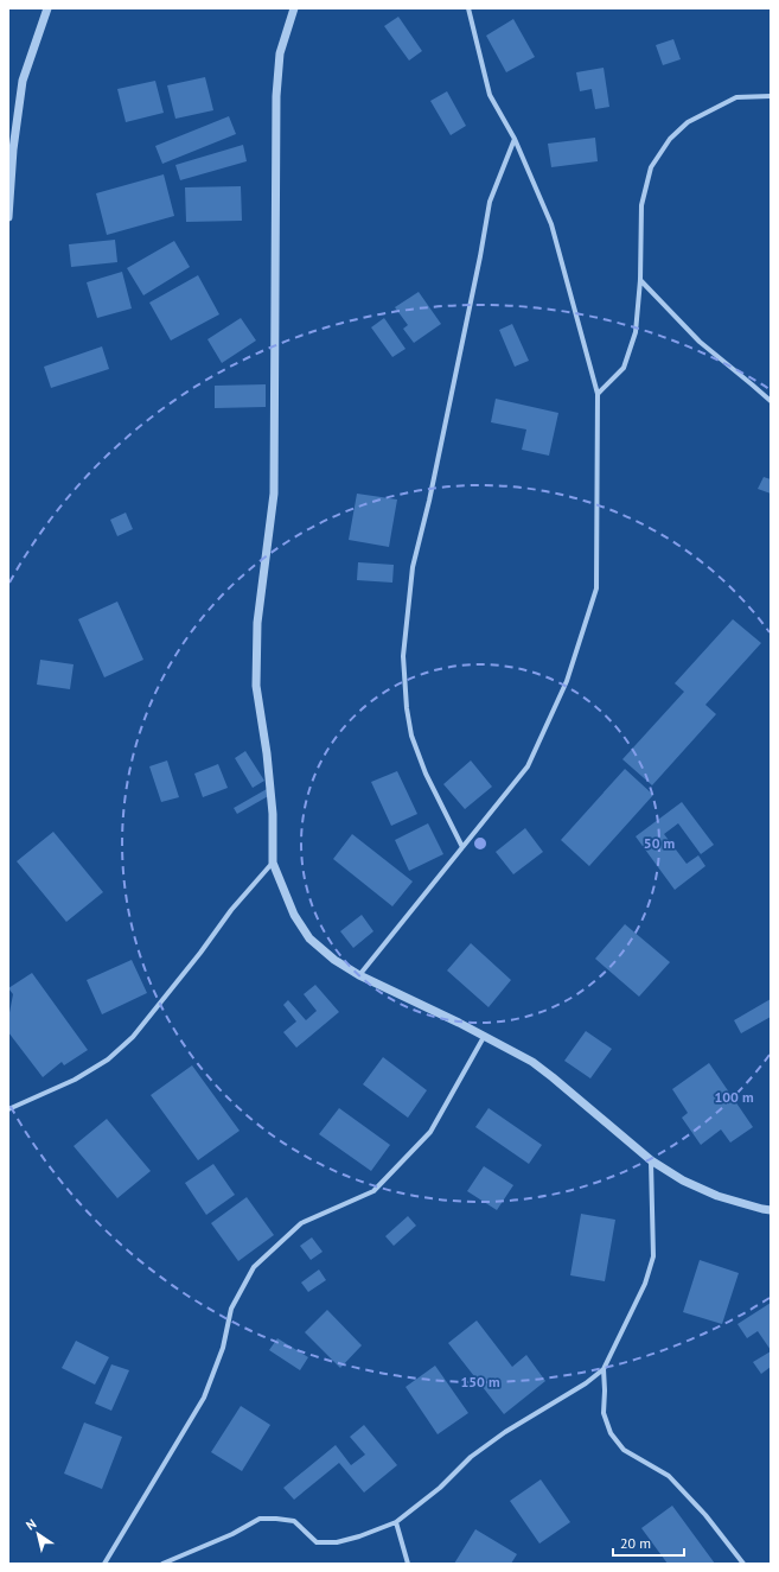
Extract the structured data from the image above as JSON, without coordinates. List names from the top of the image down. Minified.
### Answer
{"scale_bar":"20 m","north":"top left","rings":["50 m","100 m","150 m"]}
